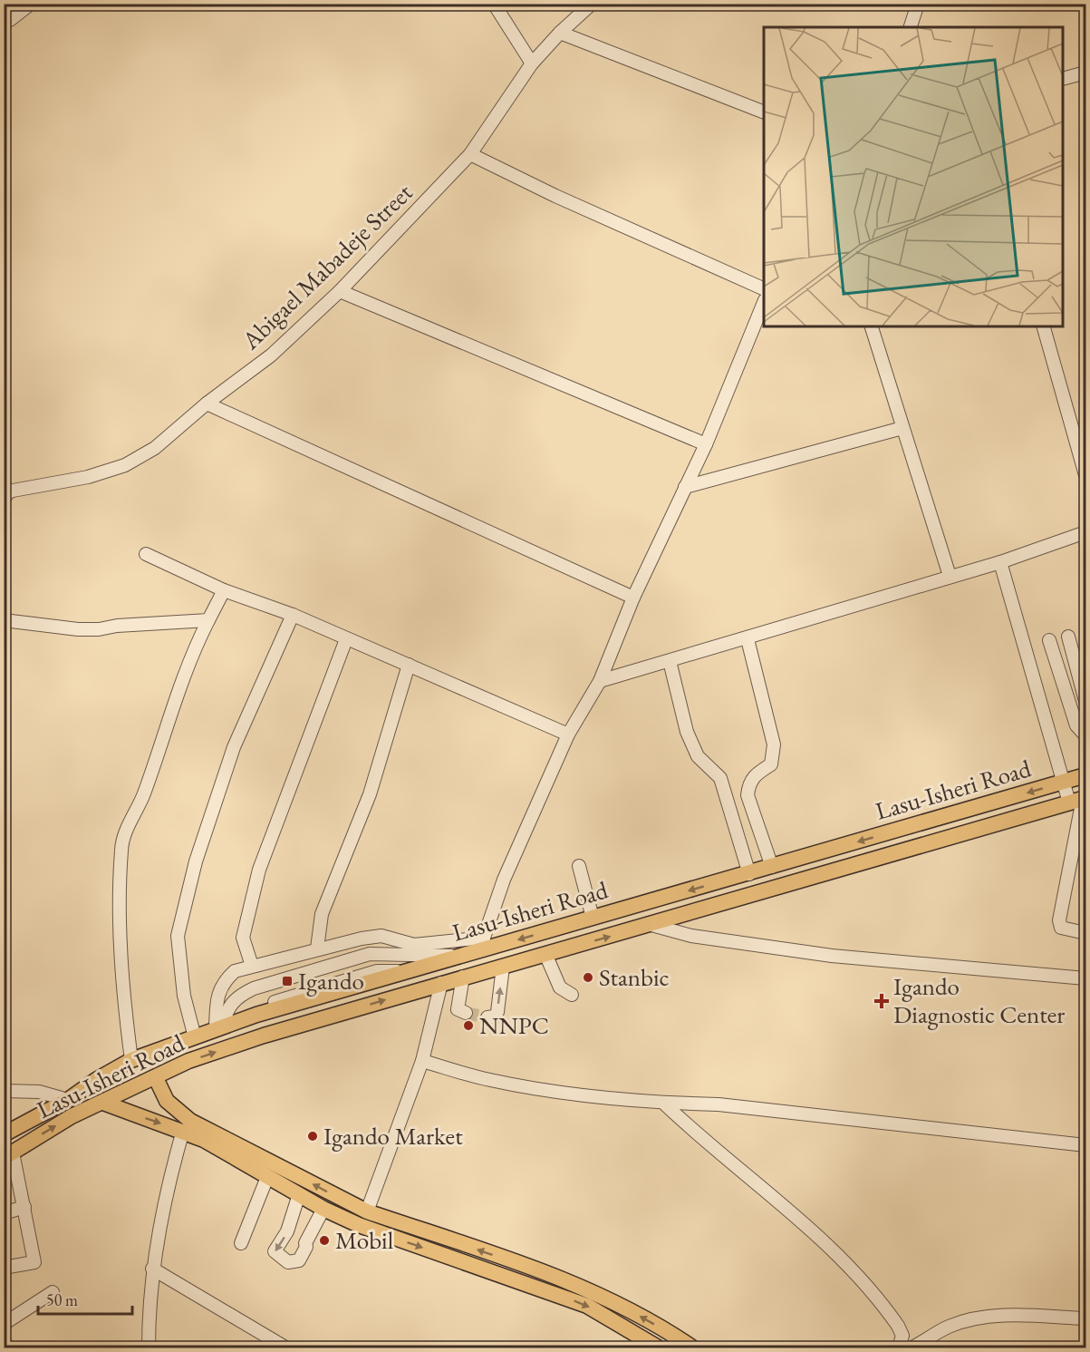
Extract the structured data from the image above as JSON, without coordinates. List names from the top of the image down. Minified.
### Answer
{"streets":{"main road":["Lasu-Isheri Road"],"street":["Abigael Mabadeje Street"]},"places":{"other":["Stanbic","NNPC","Igando Market","Mobil"],"transit":["Igando"],"health":["Igando Diagnostic Center"]},"scale_bar":"50 m"}
